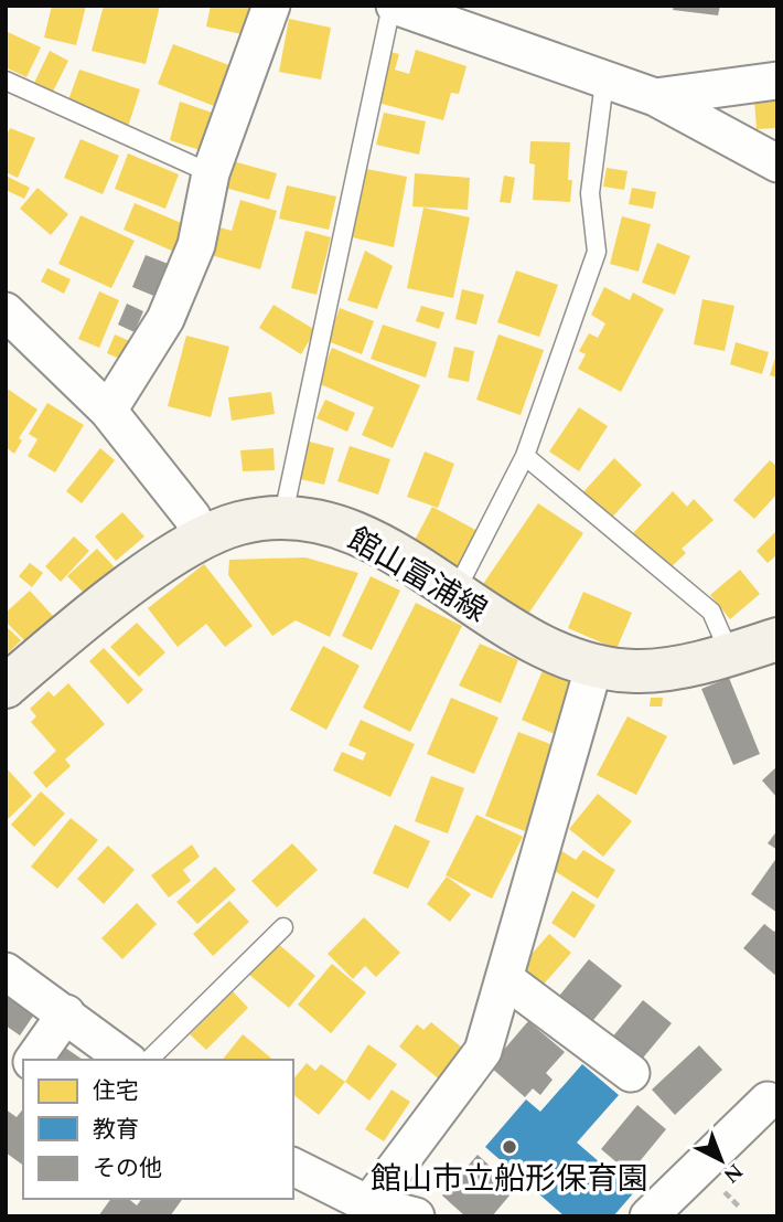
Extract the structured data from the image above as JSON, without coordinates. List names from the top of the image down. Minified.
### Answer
{"streets":{"main road":["館山富浦線"]},"places":["館山市立船形保育園"],"legend":["住宅","教育","その他"],"north":"bottom right"}
